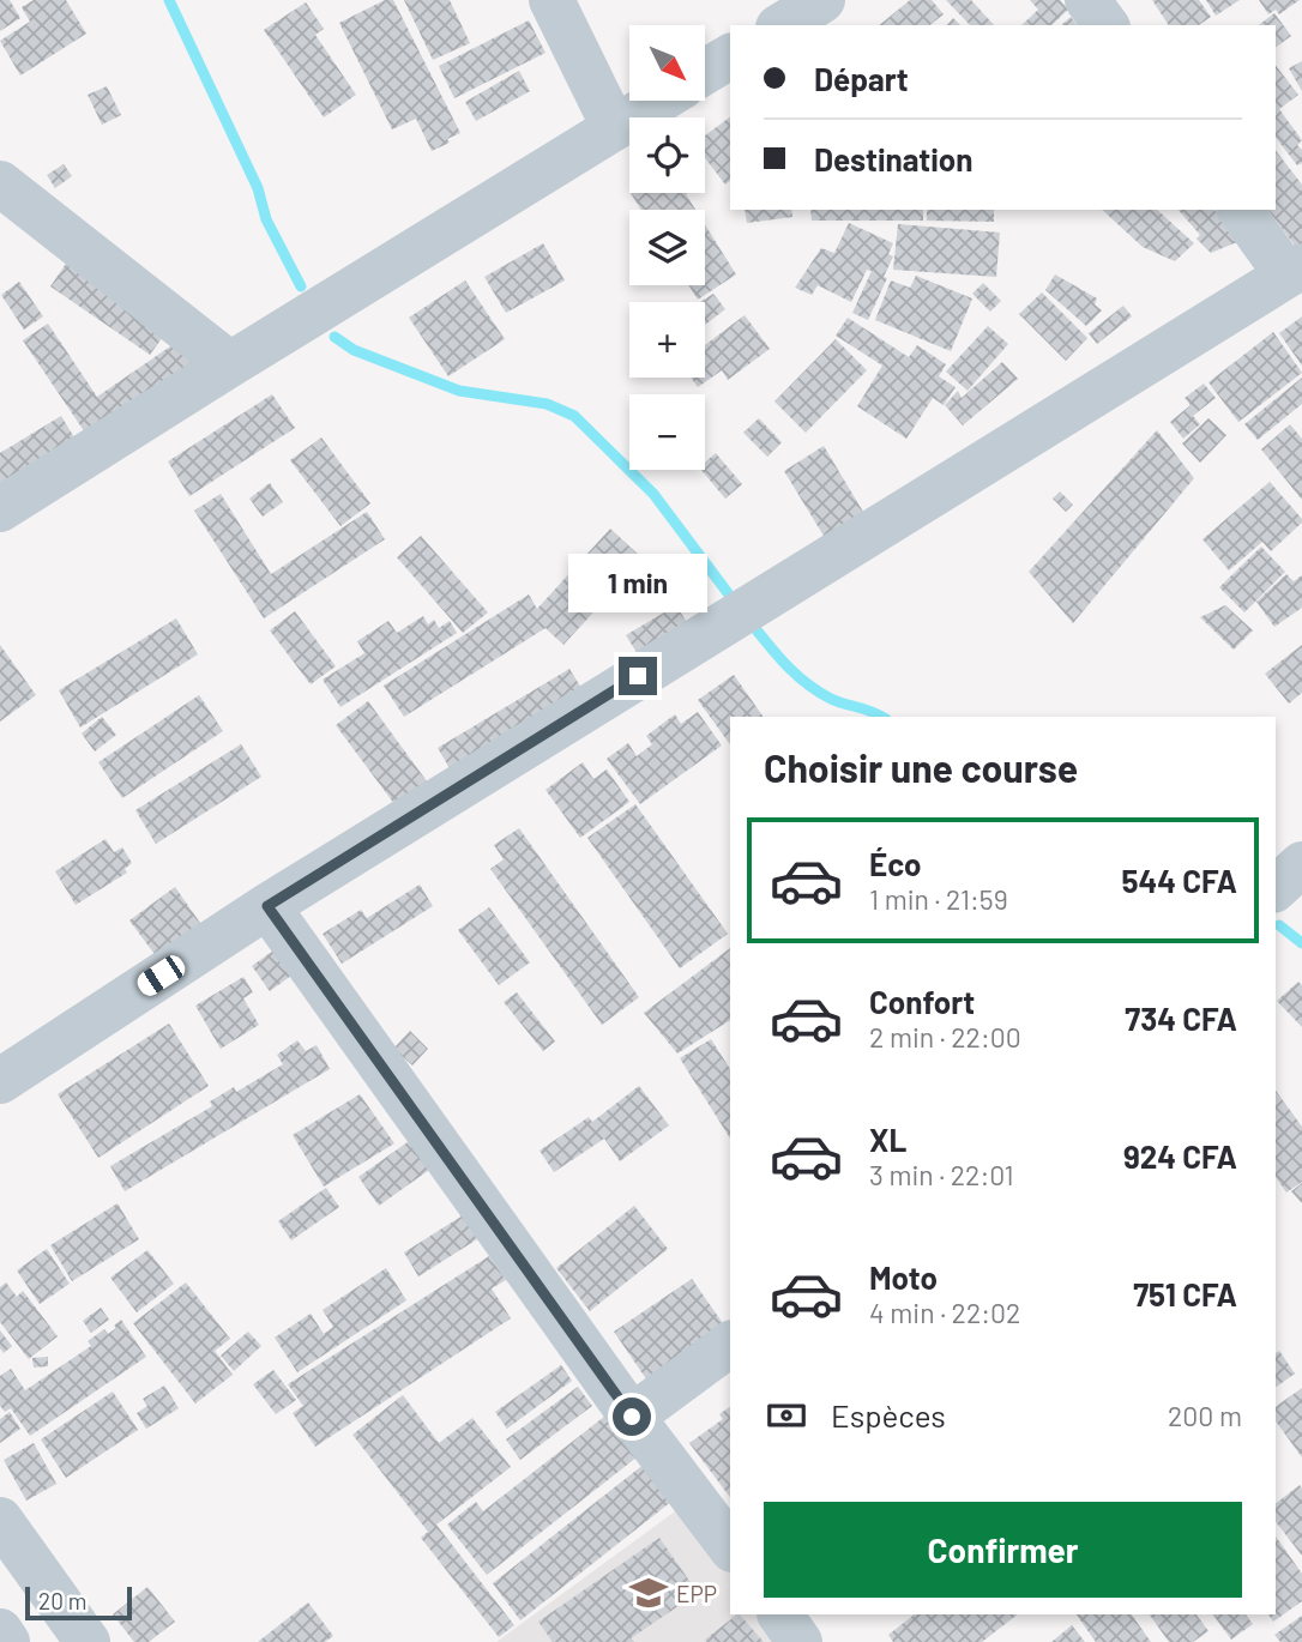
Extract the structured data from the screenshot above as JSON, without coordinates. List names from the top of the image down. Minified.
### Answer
{"places":{"school or university":["EPP"]},"scale_bar":"20 m","north":"bottom right","page":{"map_buttons":["+","−"],"banner":["Départ","Destination"],"bubble":"1 min","heading":"Choisir une course","list":[{"name":"Éco","note":"1 min · 21:59","value":"544 CFA"},{"name":"Confort","note":"2 min · 22:00","value":"734 CFA"},{"name":"XL","note":"3 min · 22:01","value":"924 CFA"},{"name":"Moto","note":"4 min · 22:02","value":"751 CFA"}],"pay":["Espèces","200 m"],"buttons":"Confirmer","scale":"20 m"}}
